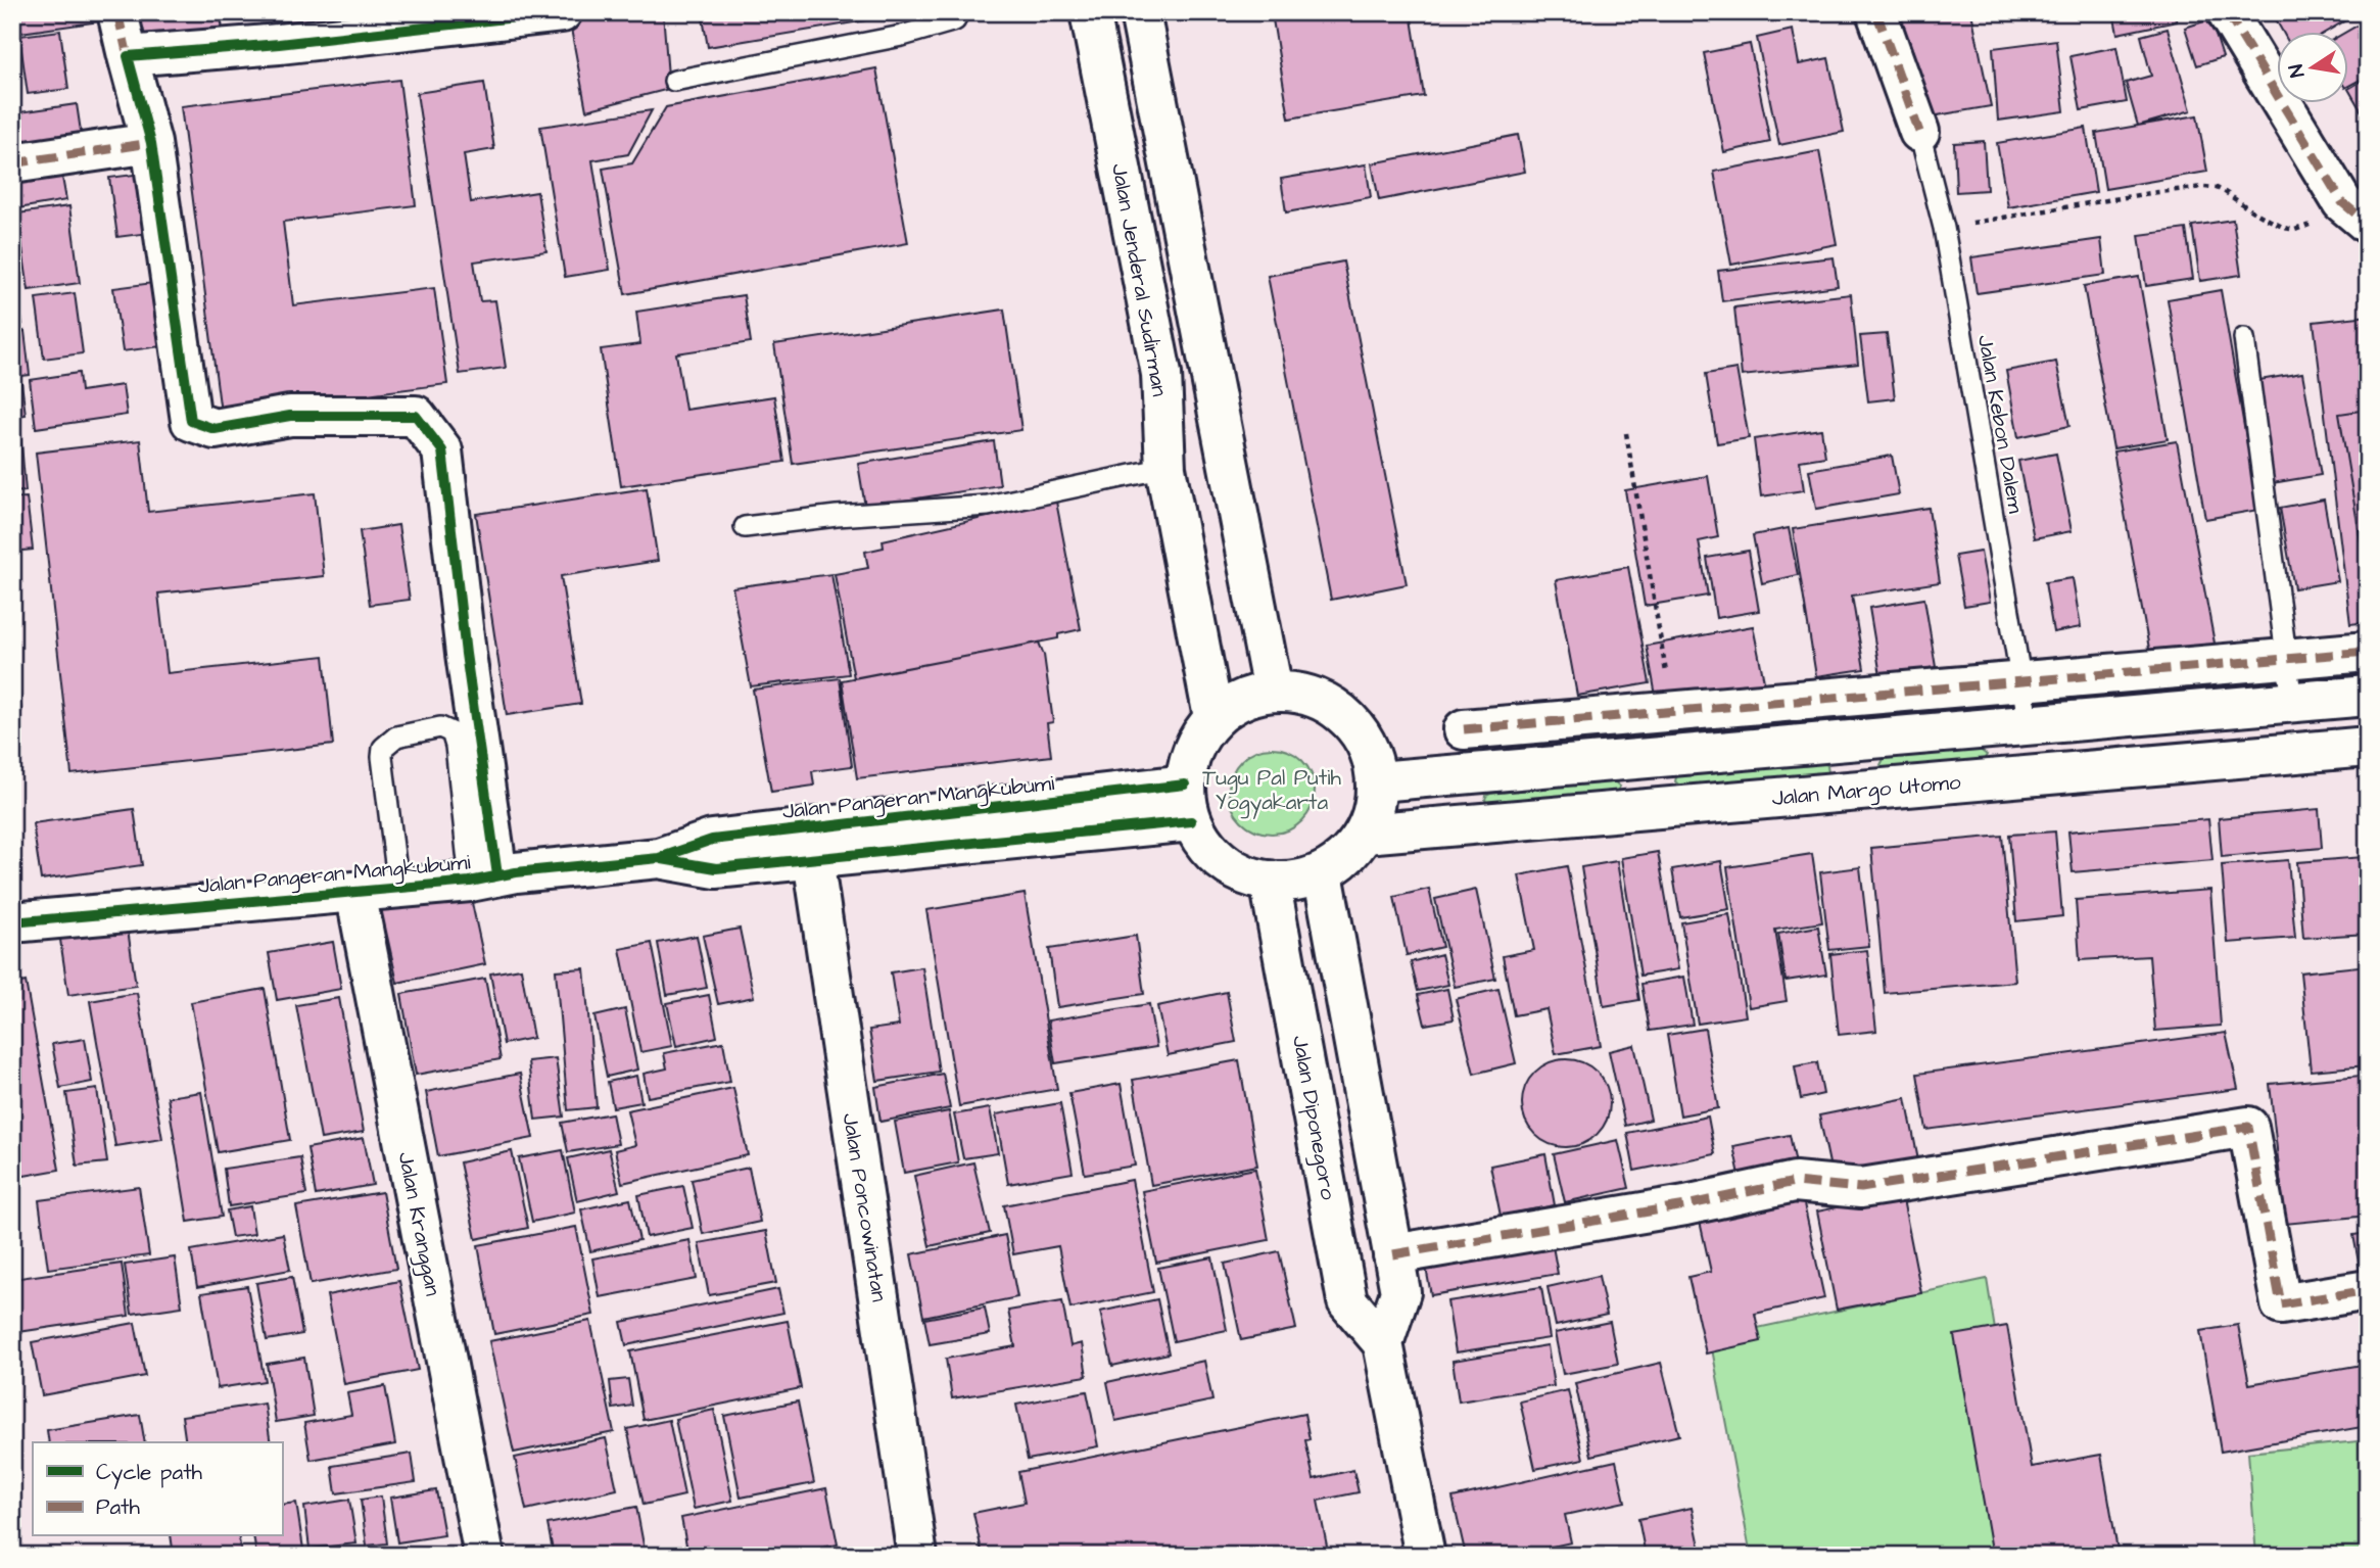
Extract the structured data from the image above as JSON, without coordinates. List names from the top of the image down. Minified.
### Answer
{"streets":{"street":["Jalan Jenderal Sudirman","Jalan Margo Utomo","Jalan Pangeran Mangkubumi","Jalan Diponegoro","Jalan Poncowinatan","Jalan Kranggan"],"lane":["Jalan Kebon Dalem"]},"crossings":[["Jalan Jenderal Sudirman","Jalan Margo Utomo"],["Jalan Jenderal Sudirman","Jalan Pangeran Mangkubumi"],["Jalan Jenderal Sudirman","Jalan Diponegoro"],["Jalan Margo Utomo","Jalan Pangeran Mangkubumi"],["Jalan Margo Utomo","Jalan Diponegoro"],["Jalan Pangeran Mangkubumi","Jalan Diponegoro"],["Jalan Pangeran Mangkubumi","Jalan Poncowinatan"],["Jalan Pangeran Mangkubumi","Jalan Kranggan"]],"parks":["Tugu Pal Putih Yogyakarta"],"legend":["Cycle path","Path"],"north":"left"}
